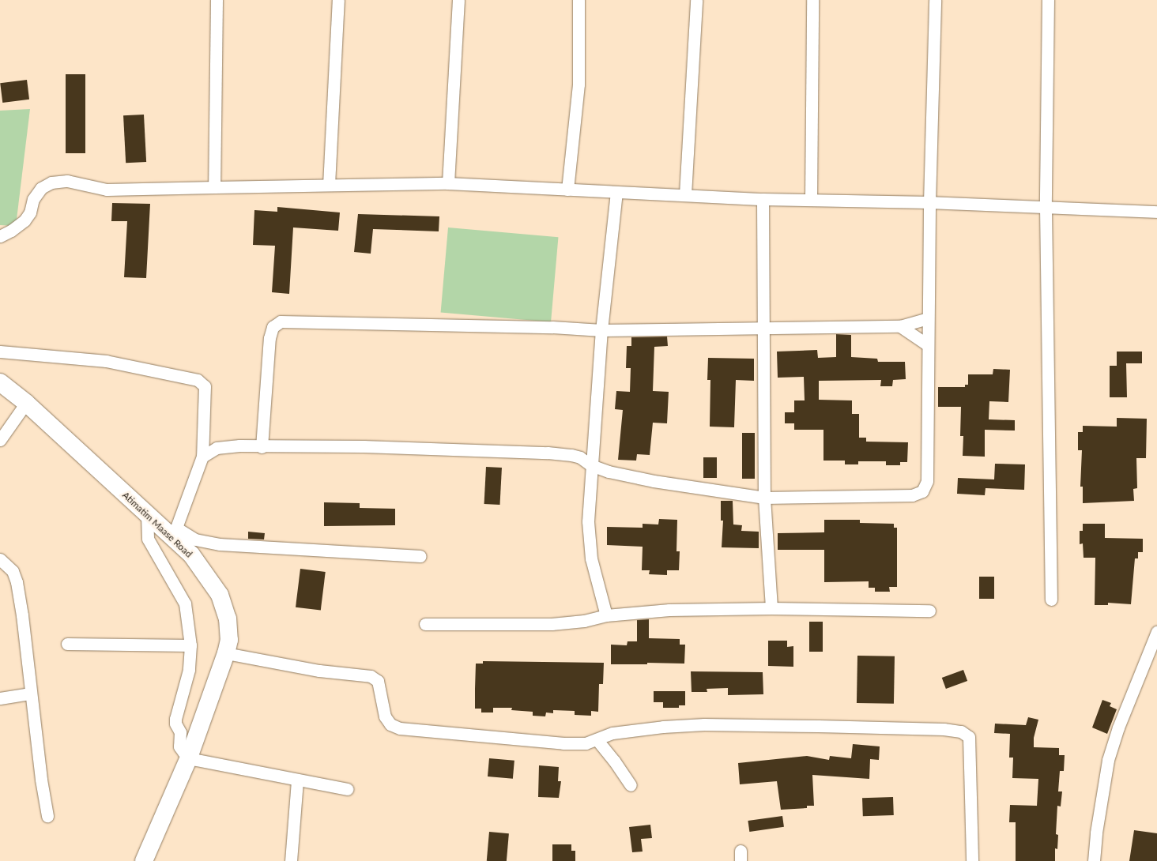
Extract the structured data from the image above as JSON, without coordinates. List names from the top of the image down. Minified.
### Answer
{"streets":{"main road":["Atimatim Maase Road"]}}
